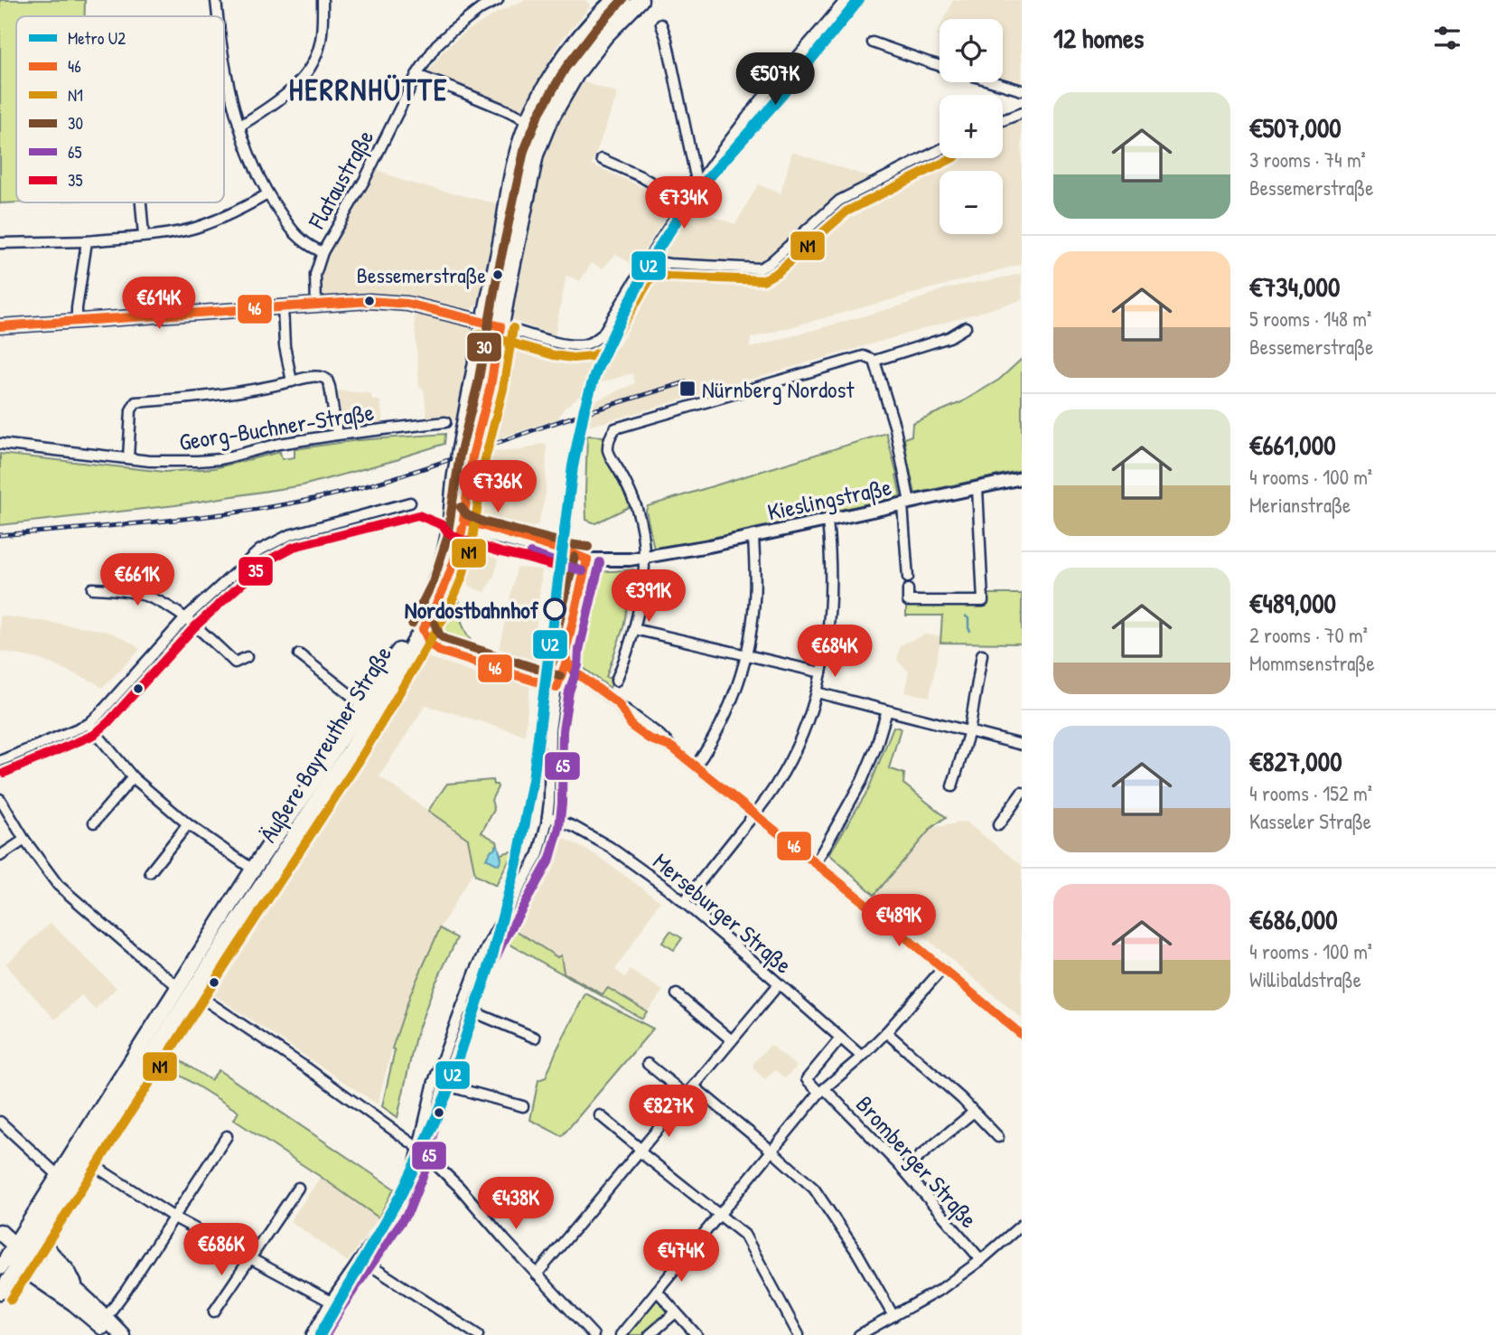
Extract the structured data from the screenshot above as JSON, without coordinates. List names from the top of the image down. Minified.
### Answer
{"streets":{"main road":["Äußere Bayreuther Straße"],"street":["Flataustraße","Georg-Buchner-Straße","Kieslingstraße","Merseburger Straße","Bromberger Straße"]},"crossings":[["Kieslingstraße","Äußere Bayreuther Straße"]],"districts":["HERRNHÜTTE"],"places":{"other":["Bessemerstraße","Nordostbahnhof"],"transit":["Nürnberg Nordost"]},"lines":["metro line U2","transit line 30","transit line N1","transit line 46","transit line 35","transit line 65"],"legend":["Metro U2","46","N1","30","65","35"],"page":{"heading":"12 homes","map_buttons":["+","−"],"price":["€507K","€734K","€614K","€736K","€661K","€391K","€684K","€489K","€827K","€438K","€686K","€474K"],"list":[{"name":"€507,000","note":"3 rooms · 74 m² · Bessemerstraße"},{"name":"€734,000","note":"5 rooms · 148 m² · Bessemerstraße"},{"name":"€661,000","note":"4 rooms · 100 m² · Merianstraße"},{"name":"€489,000","note":"2 rooms · 70 m² · Mommsenstraße"},{"name":"€827,000","note":"4 rooms · 152 m² · Kasseler Straße"},{"name":"€686,000","note":"4 rooms · 100 m² · Willibaldstraße"}]}}
